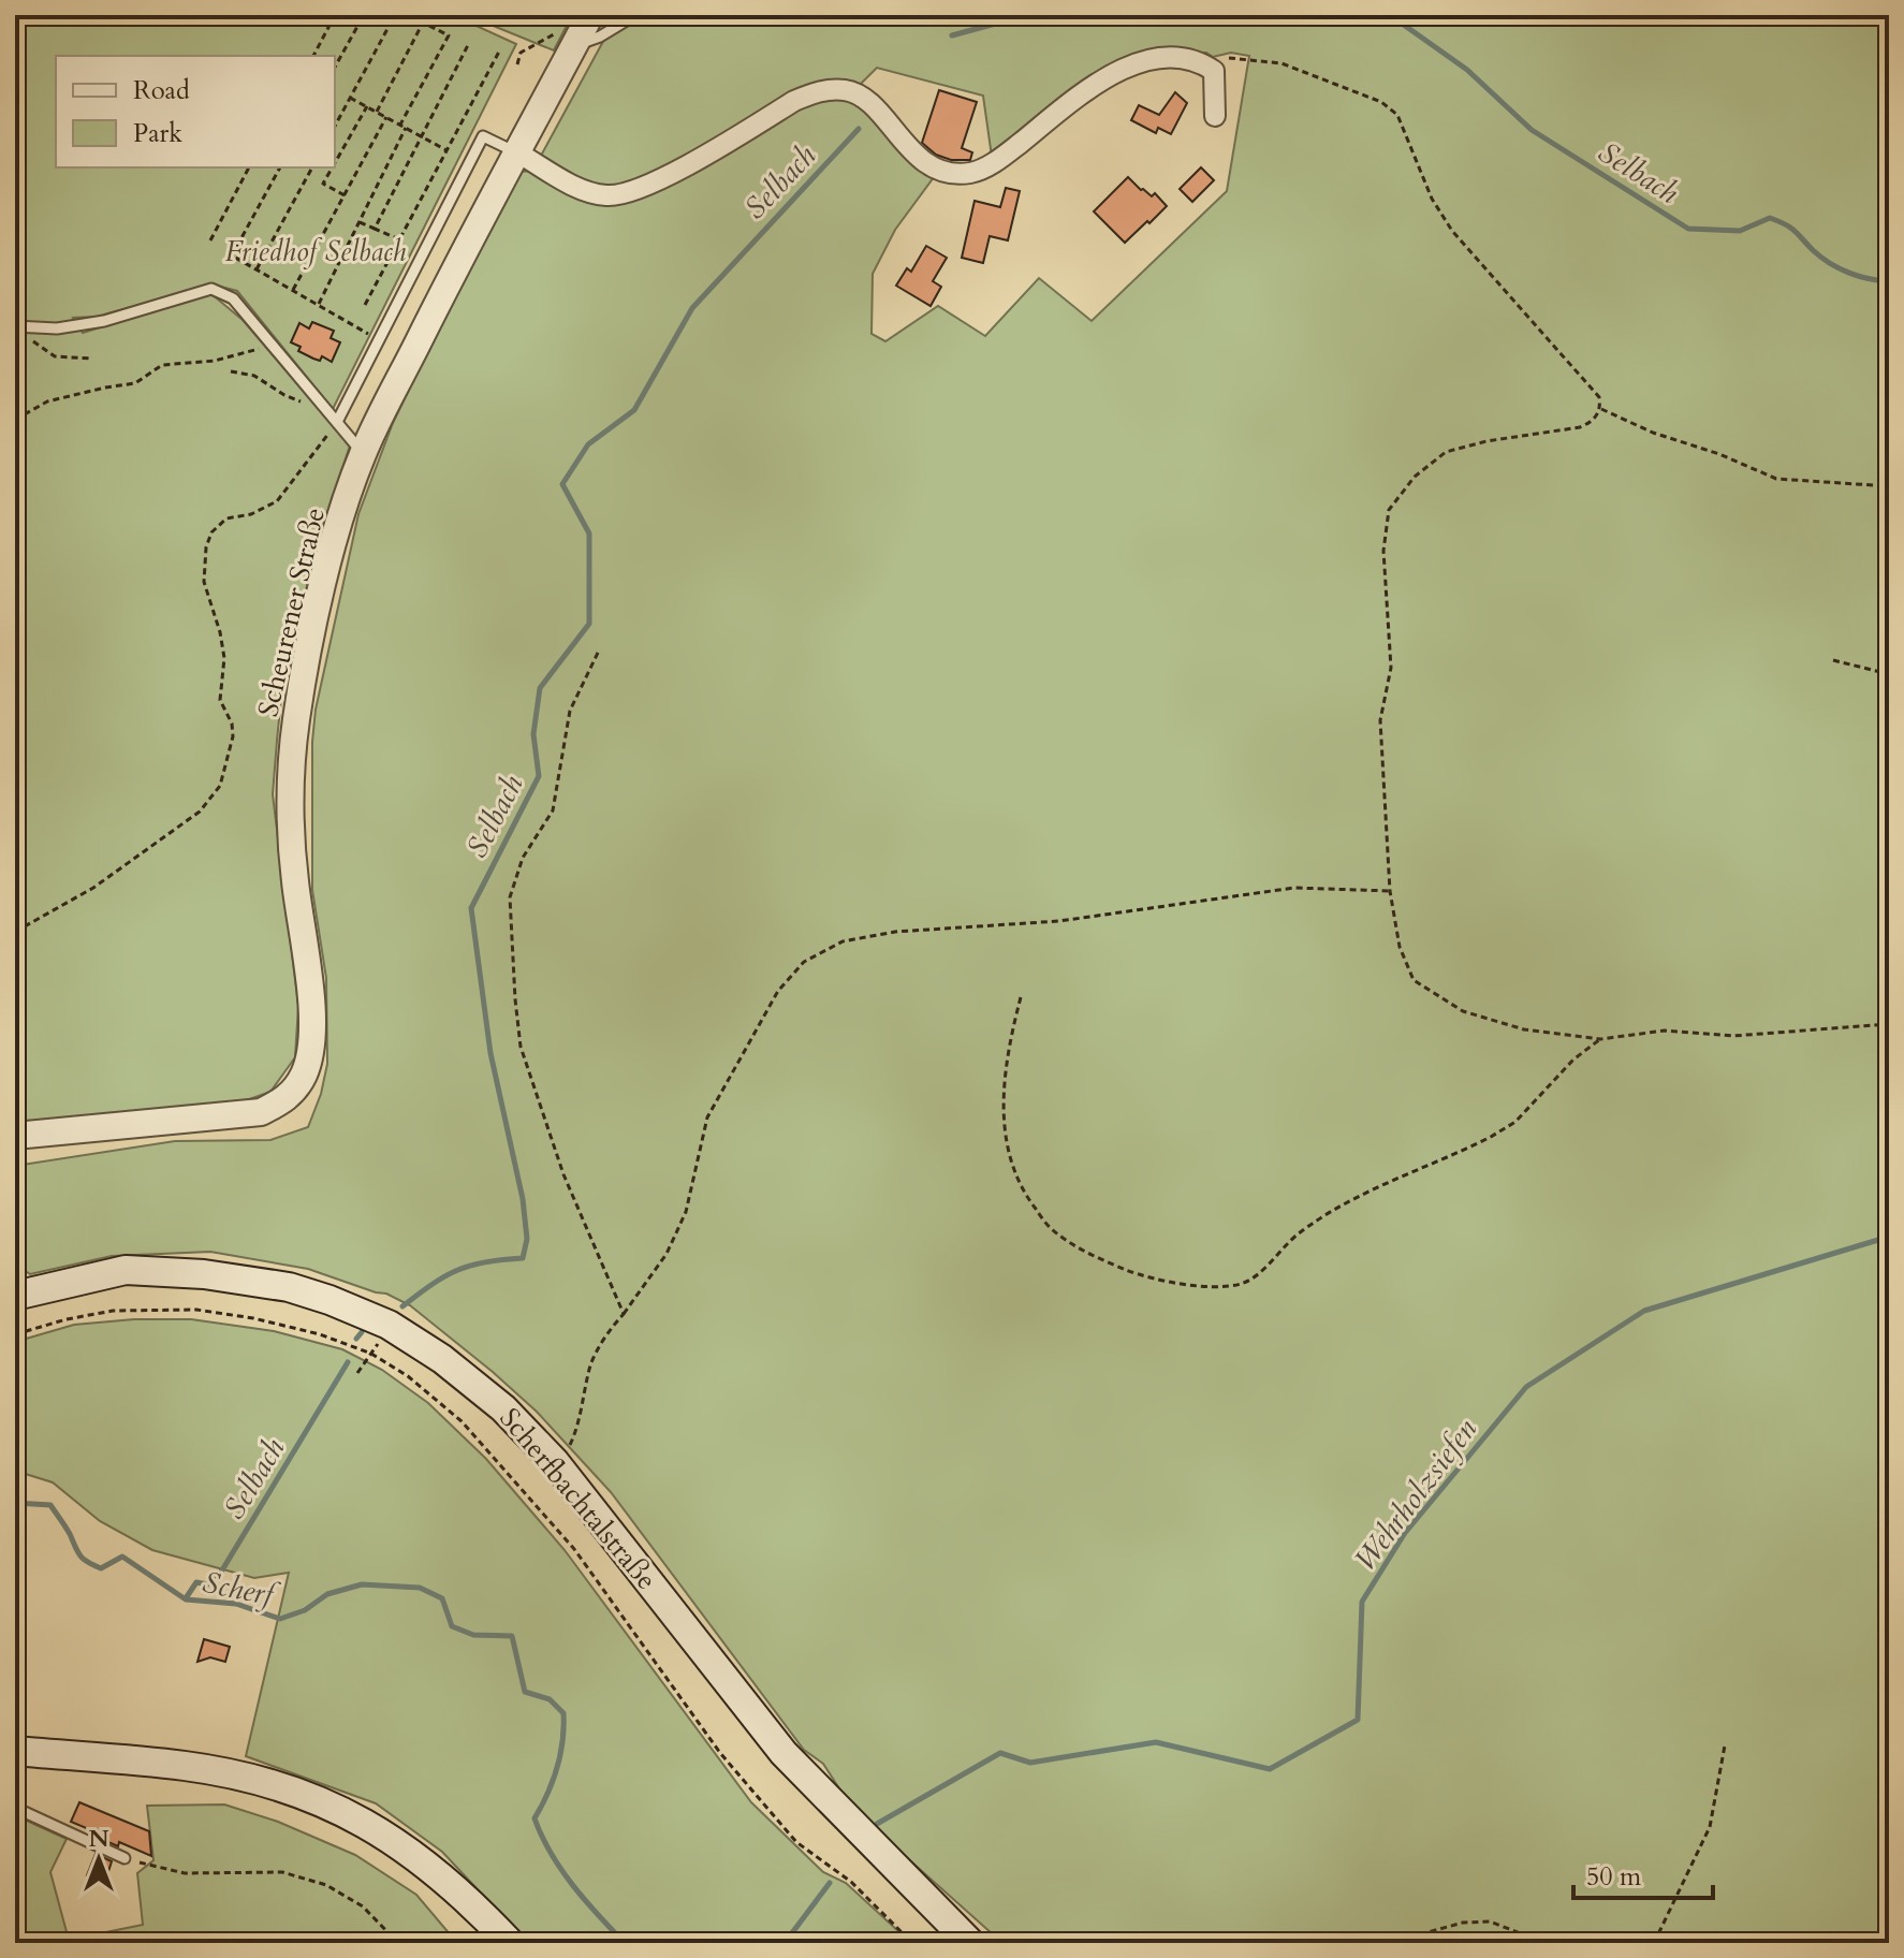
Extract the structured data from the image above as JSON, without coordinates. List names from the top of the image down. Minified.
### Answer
{"streets":{"main road":["Scherfbachtalstraße"],"street":["Scheurener Straße"]},"water":["Selbach","Wehrholzsiefen","Scherf"],"parks":["Friedhof Selbach"],"legend":["Road","Park"],"scale_bar":"50 m","north":"top"}
